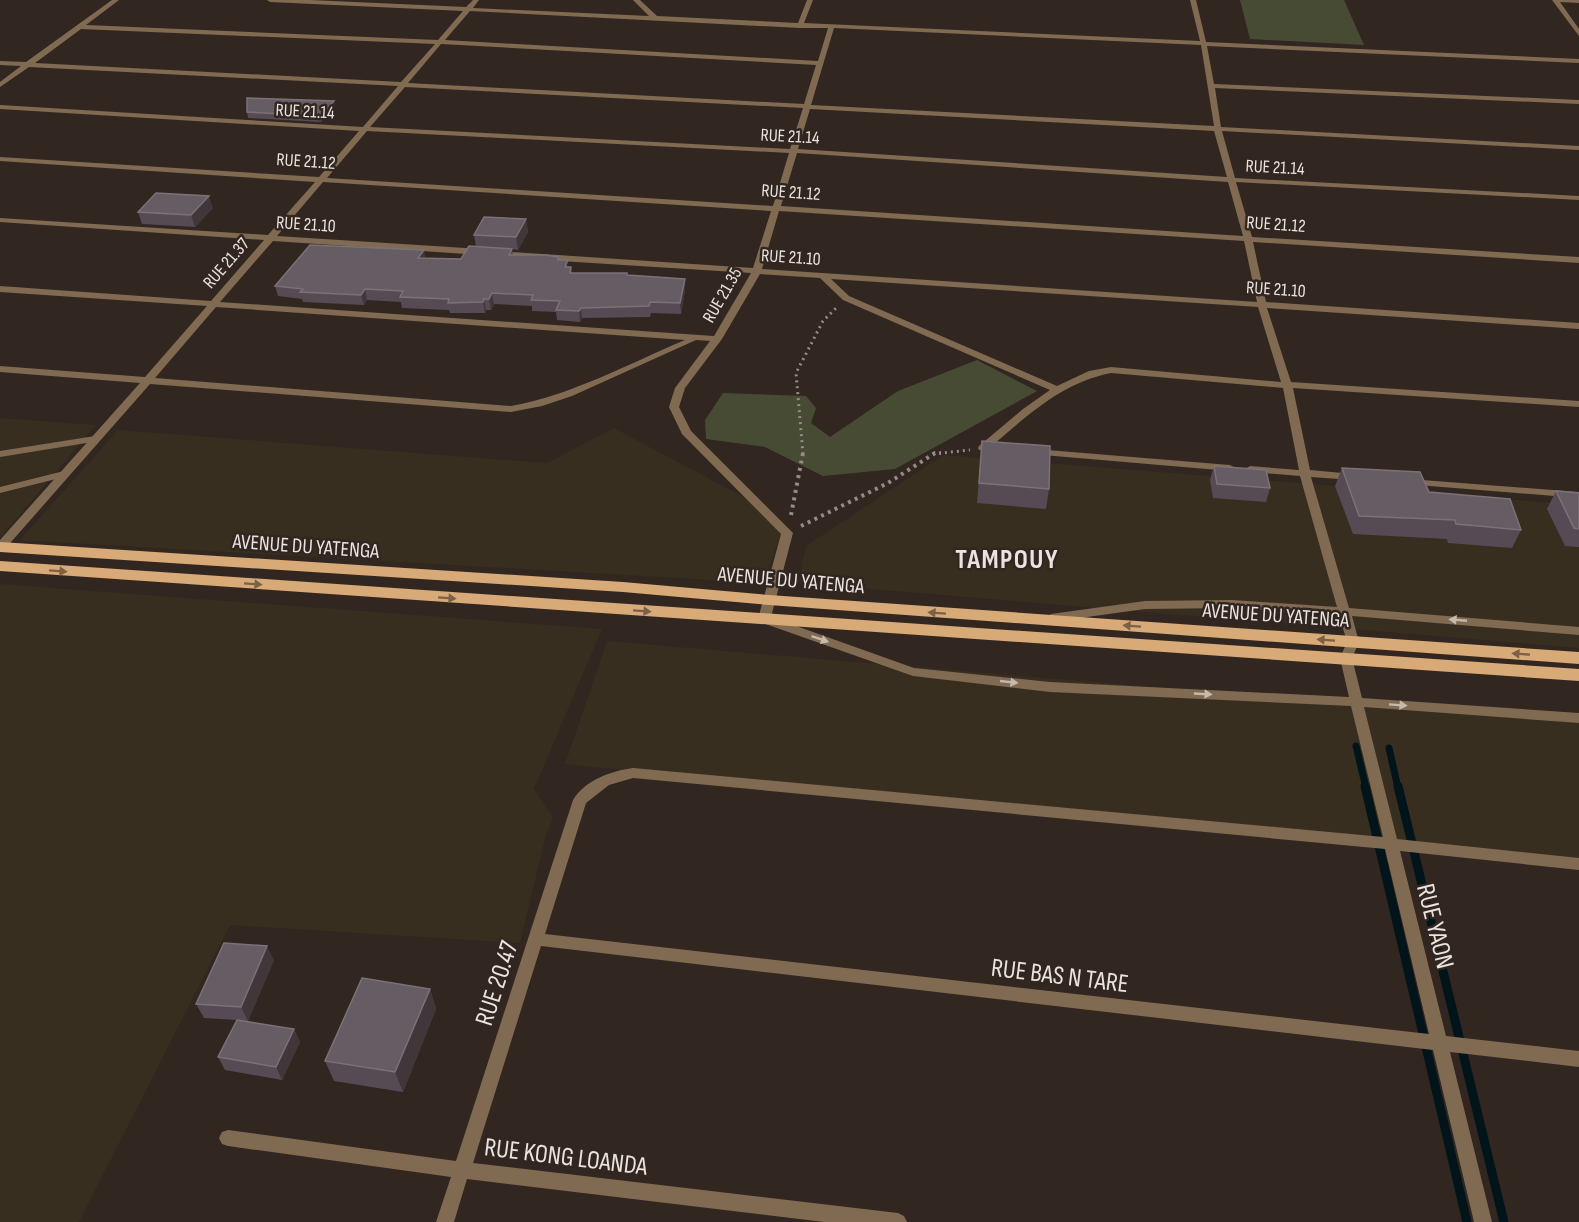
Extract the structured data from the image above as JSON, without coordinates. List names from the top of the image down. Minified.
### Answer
{"streets":{"main road":["AVENUE DU YATENGA"],"street":["RUE 21.14","RUE 21.12","RUE 21.10","RUE 21.37","RUE 21.35","RUE YAON","RUE BAS N TARE","RUE 20.47","RUE KONG LOANDA"]},"crossings":[["RUE 21.14","RUE 21.37"],["RUE 21.14","RUE 21.35"],["RUE 21.12","RUE 21.37"],["RUE 21.12","RUE 21.35"],["RUE 21.10","RUE 21.37"],["RUE 21.10","RUE 21.35"],["RUE 21.37","AVENUE DU YATENGA"],["AVENUE DU YATENGA","RUE YAON"],["RUE YAON","RUE BAS N TARE"],["RUE YAON","RUE 20.47"],["RUE BAS N TARE","RUE 20.47"],["RUE 20.47","RUE KONG LOANDA"]],"districts":["TAMPOUY"]}
